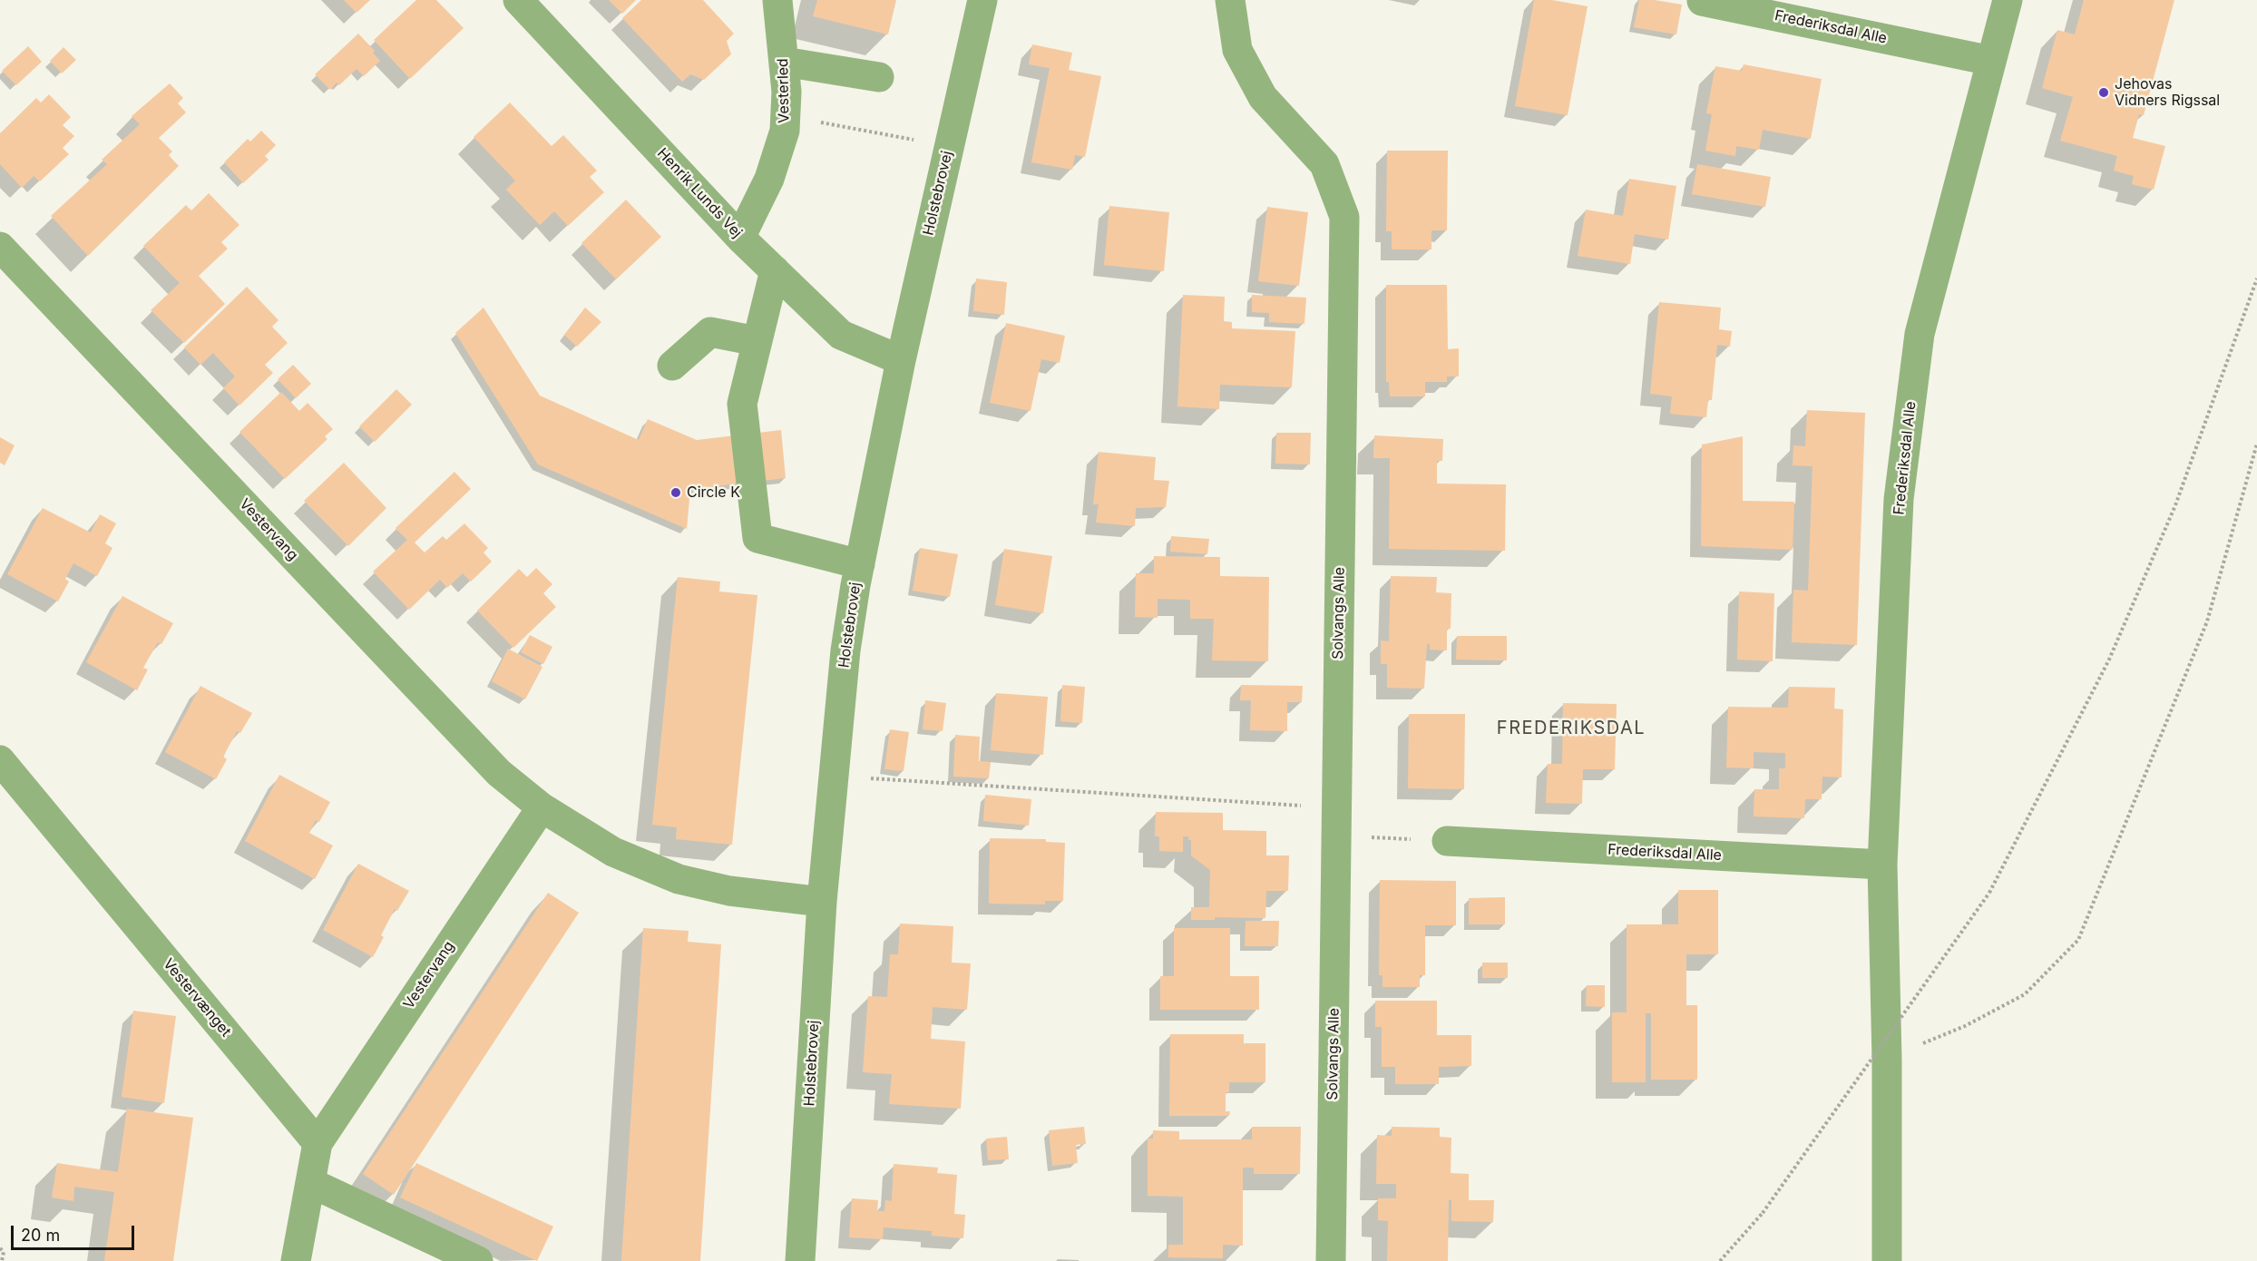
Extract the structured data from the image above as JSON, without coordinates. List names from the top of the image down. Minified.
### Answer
{"streets":{"street":["Frederiksdal Alle","Vesterled","Henrik Lunds Vej","Holstebrovej","Vestervang","Solvangs Alle","Vestervænget"]},"crossings":[["Vesterled","Henrik Lunds Vej"],["Henrik Lunds Vej","Holstebrovej"],["Holstebrovej","Vestervang"],["Vestervang","Vestervænget"]],"districts":["FREDERIKSDAL"],"places":["Jehovas Vidners Rigssal","Circle K"],"scale_bar":"20 m"}
